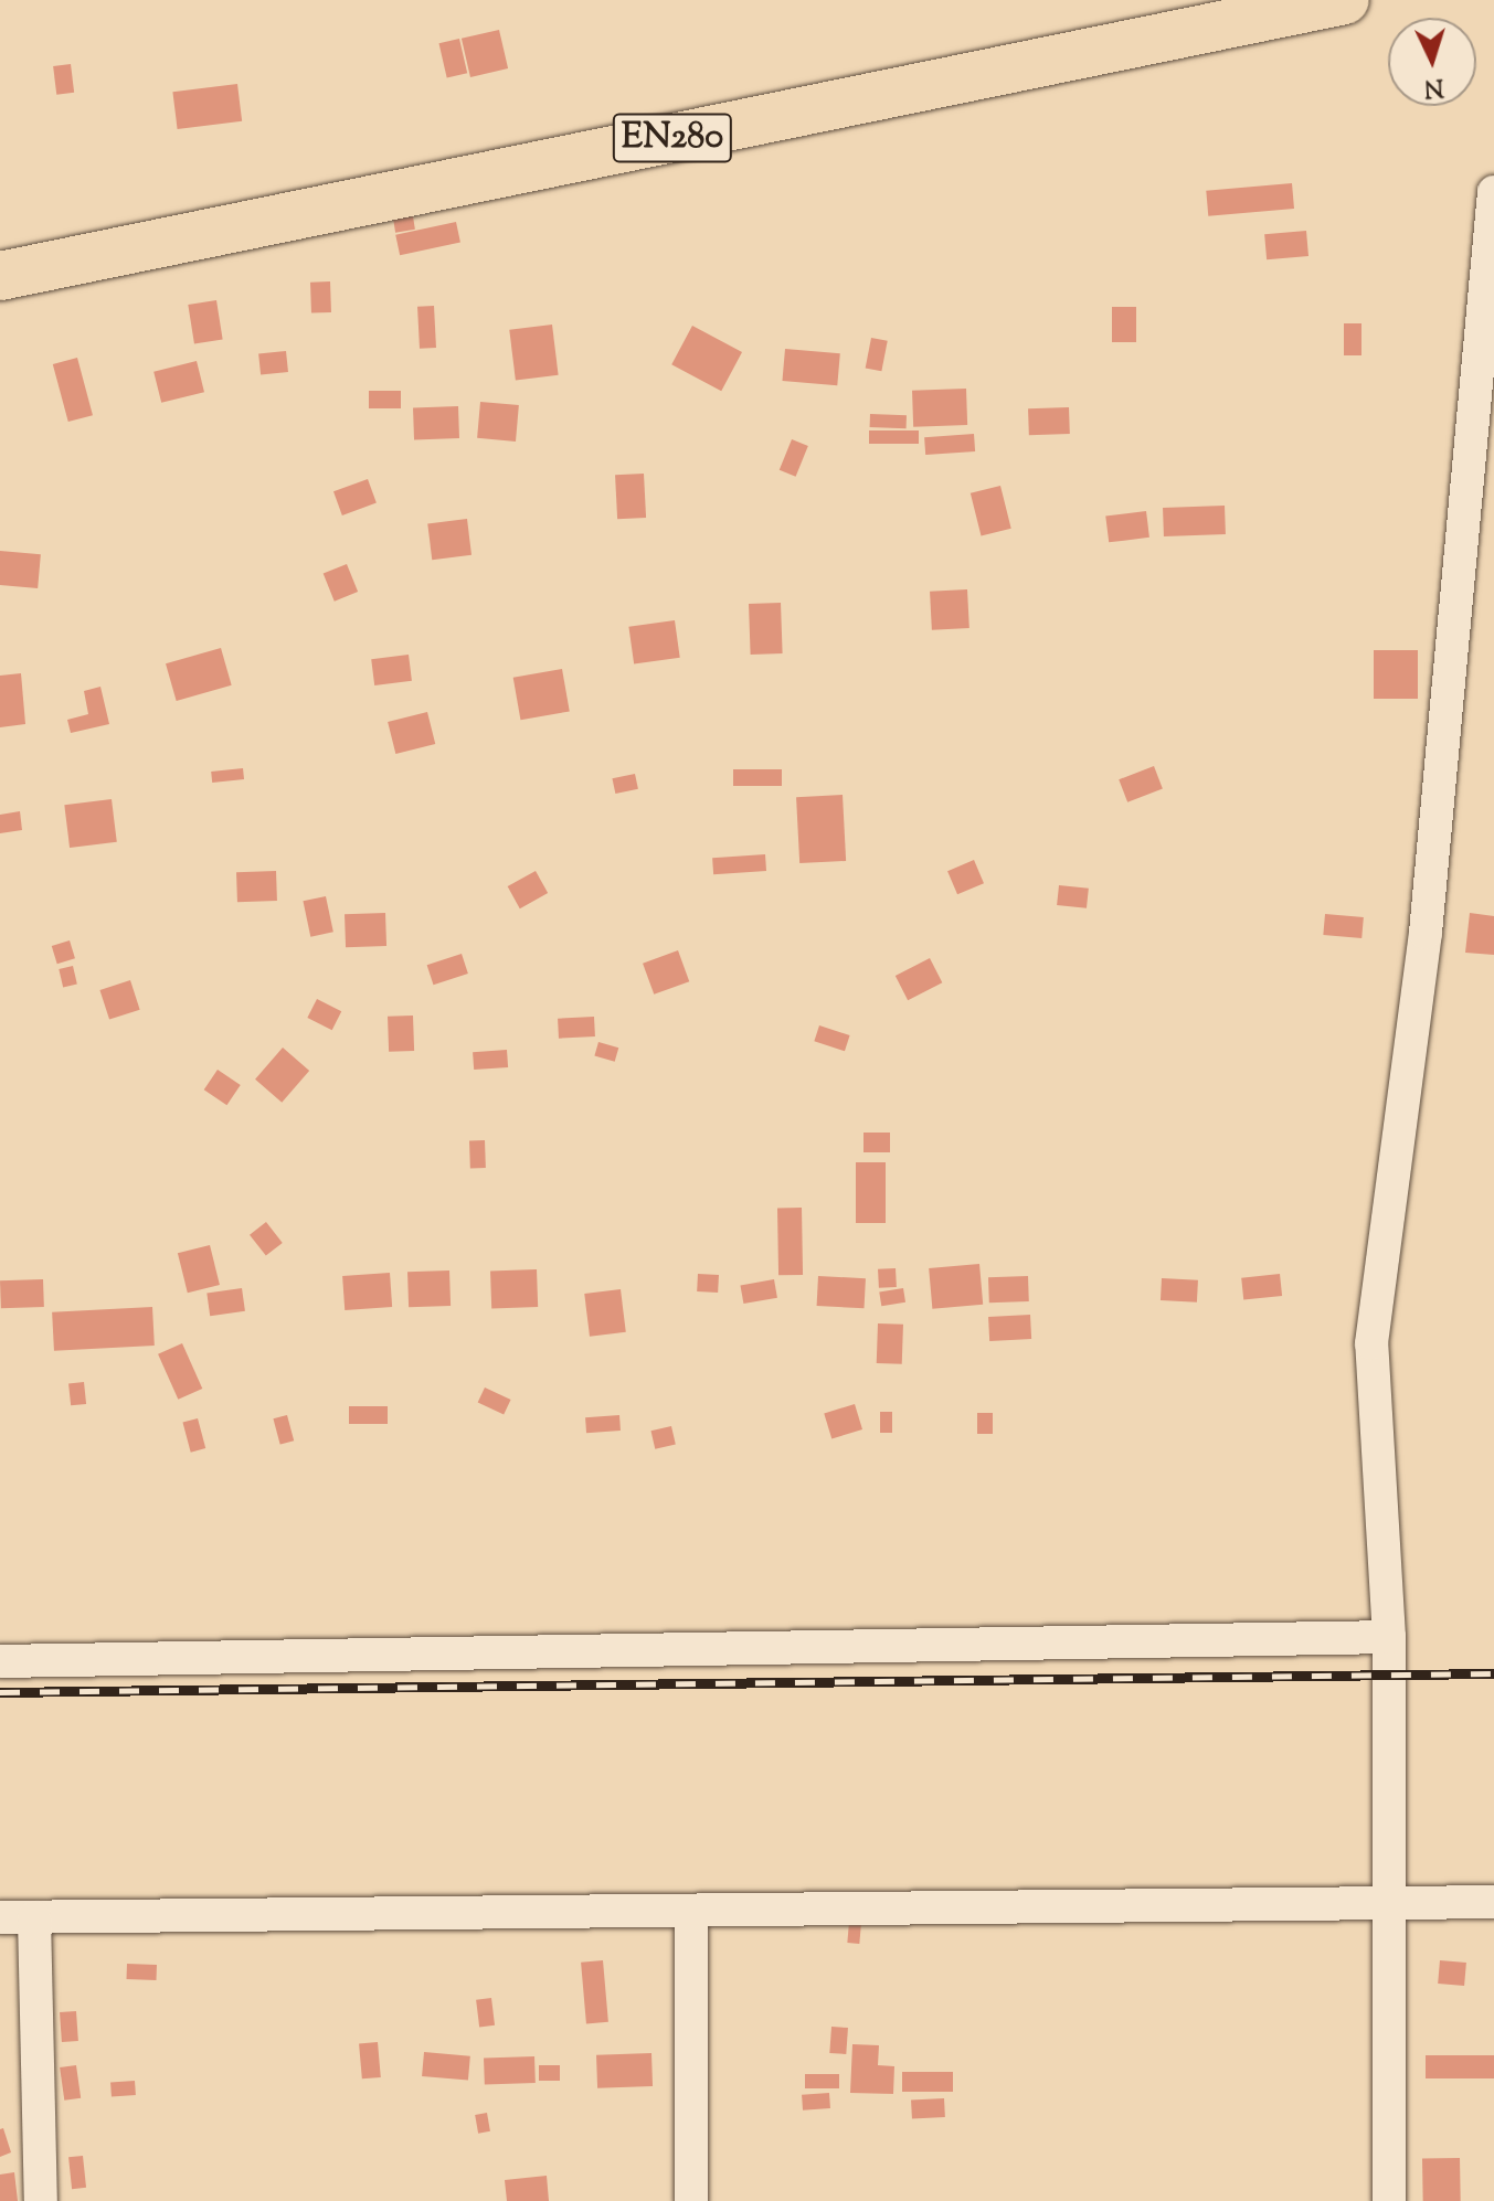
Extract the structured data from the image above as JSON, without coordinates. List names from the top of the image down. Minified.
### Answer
{"streets":{"main road":["EN280"]},"north":"bottom"}
